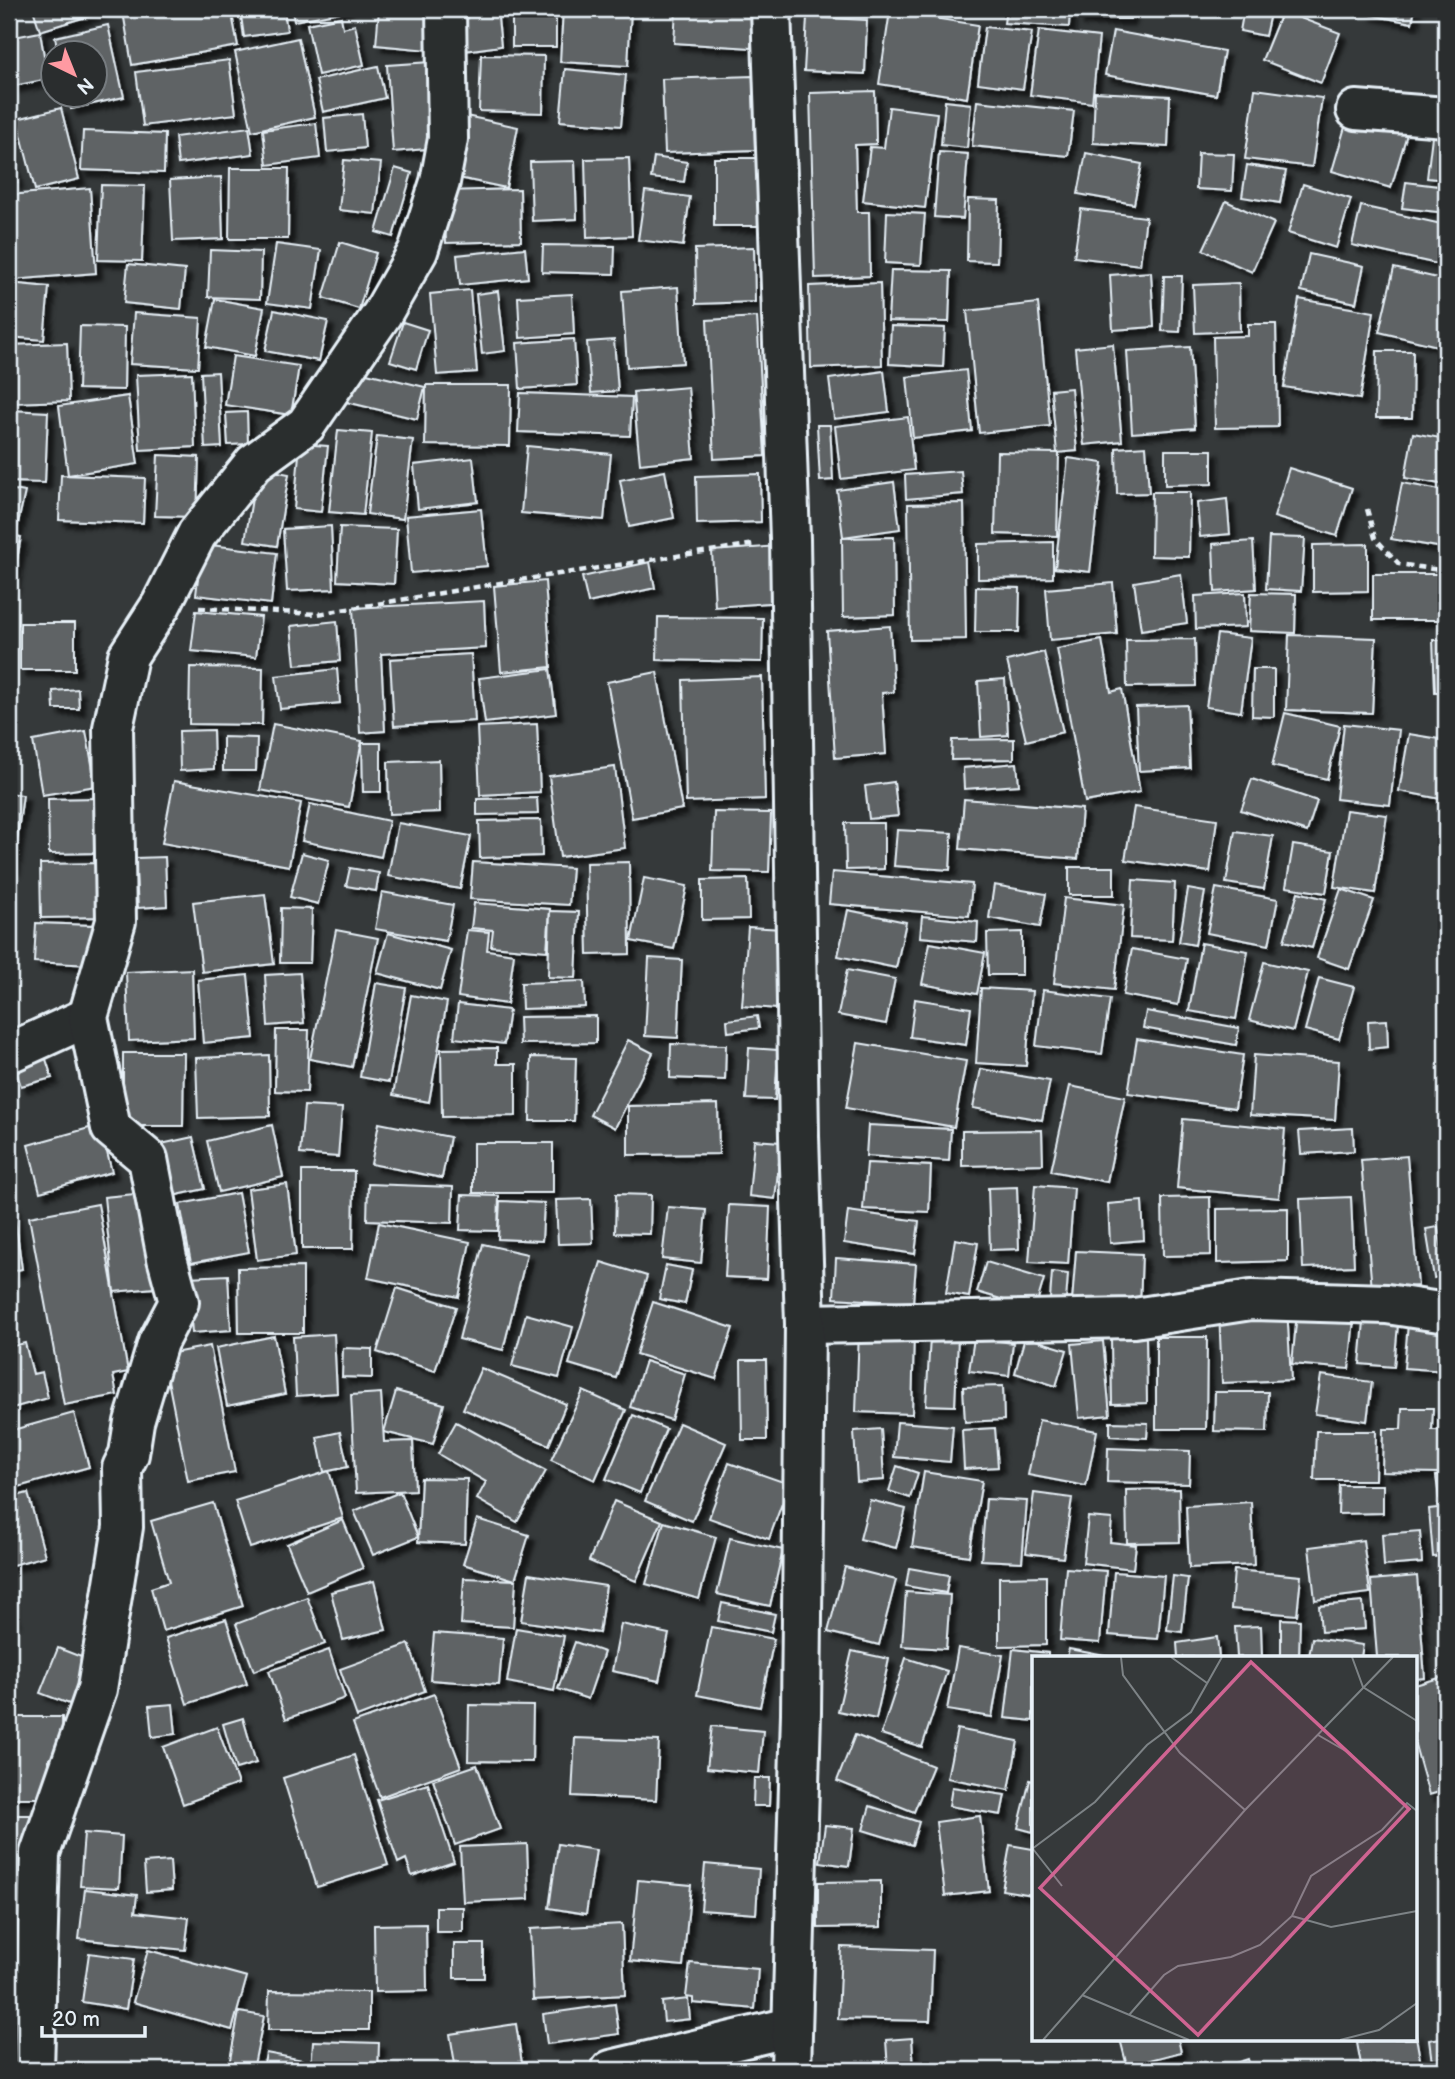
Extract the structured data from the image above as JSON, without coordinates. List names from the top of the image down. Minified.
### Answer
{"scale_bar":"20 m","north":"bottom right"}
